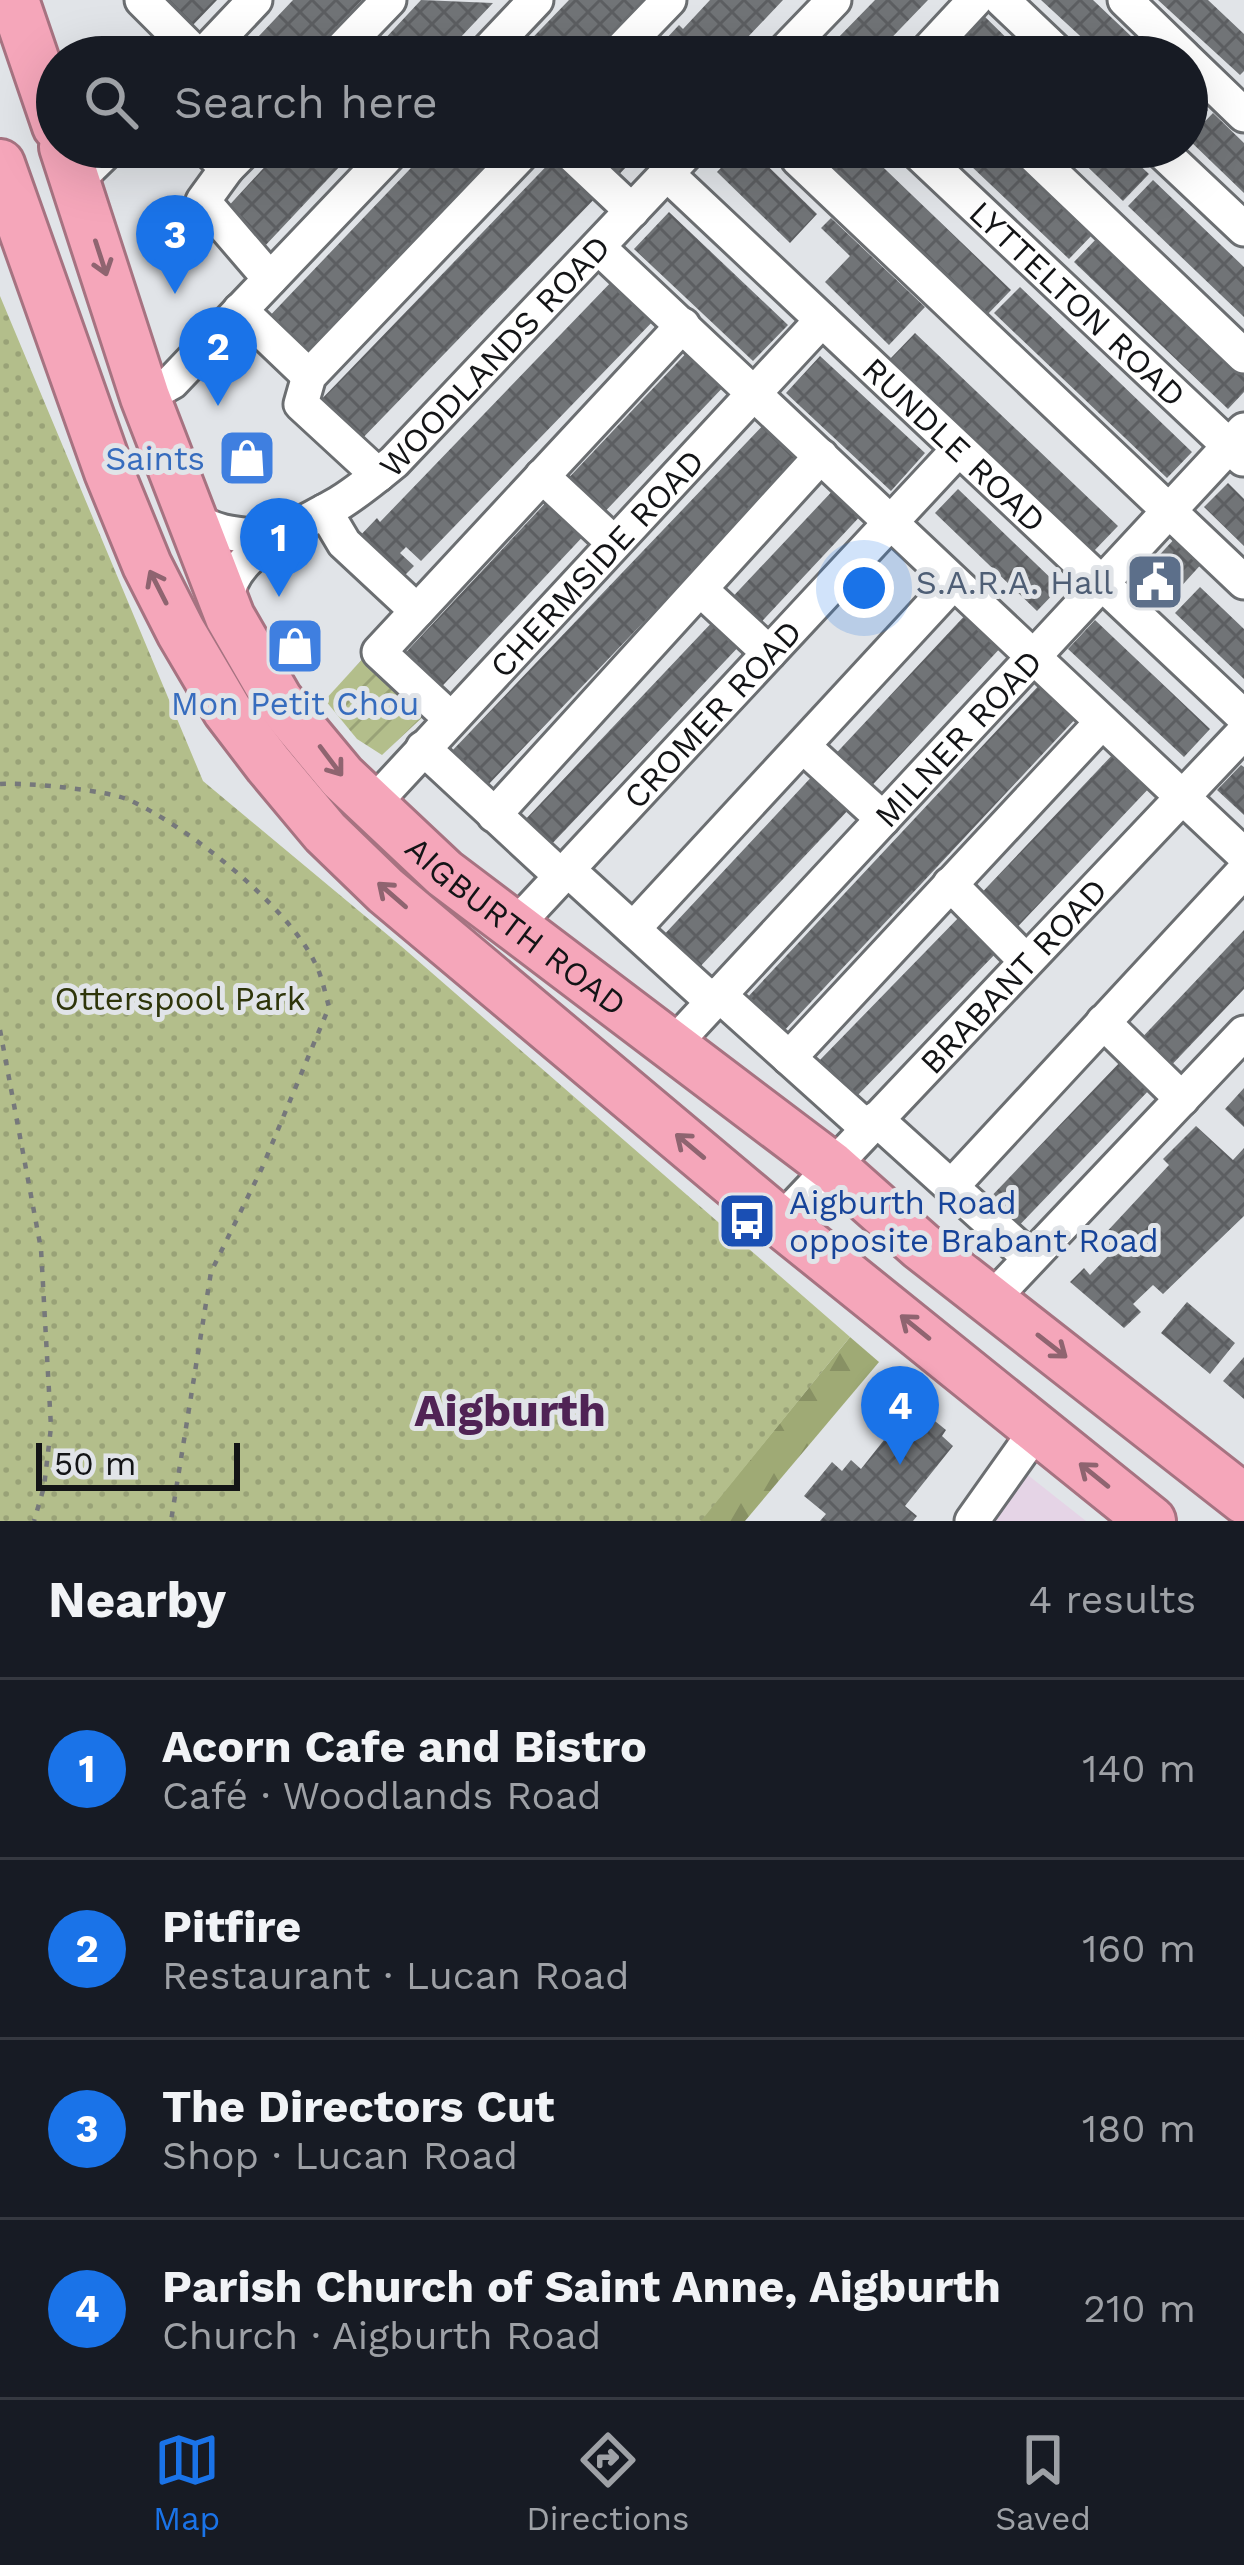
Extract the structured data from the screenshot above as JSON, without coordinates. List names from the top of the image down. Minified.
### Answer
{"streets":{"highway":["AIGBURTH ROAD"],"street":["LYTTELTON ROAD","WOODLANDS ROAD","RUNDLE ROAD","CHERMSIDE ROAD","CROMER ROAD","MILNER ROAD","BRABANT ROAD"]},"crossings":[["LYTTELTON ROAD","MILNER ROAD"],["WOODLANDS ROAD","RUNDLE ROAD"],["WOODLANDS ROAD","AIGBURTH ROAD"],["RUNDLE ROAD","CHERMSIDE ROAD"],["RUNDLE ROAD","CROMER ROAD"],["RUNDLE ROAD","MILNER ROAD"],["CHERMSIDE ROAD","AIGBURTH ROAD"],["CROMER ROAD","AIGBURTH ROAD"],["MILNER ROAD","AIGBURTH ROAD"],["AIGBURTH ROAD","BRABANT ROAD"]],"districts":["Aigburth"],"parks":["Otterspool Park"],"places":{"shop":["Saints","Mon Petit Chou"],"public building":["S.A.R.A. Hall"],"bus stop":["Aigburth Road opposite Brabant Road"]},"scale_bar":"50 m","page":{"search":"Search here","pins":["3","2","1","4"],"scale":"50 m","heading":["Nearby","4 results"],"list":[{"mark":"1","name":"Acorn Cafe and Bistro","note":"Café · Woodlands Road","value":"140 m"},{"mark":"2","name":"Pitfire","note":"Restaurant · Lucan Road","value":"160 m"},{"mark":"3","name":"The Directors Cut","note":"Shop · Lucan Road","value":"180 m"},{"mark":"4","name":"Parish Church of Saint Anne, Aigburth","note":"Church · Aigburth Road","value":"210 m"}],"nav":["Map","Directions","Saved"]}}
